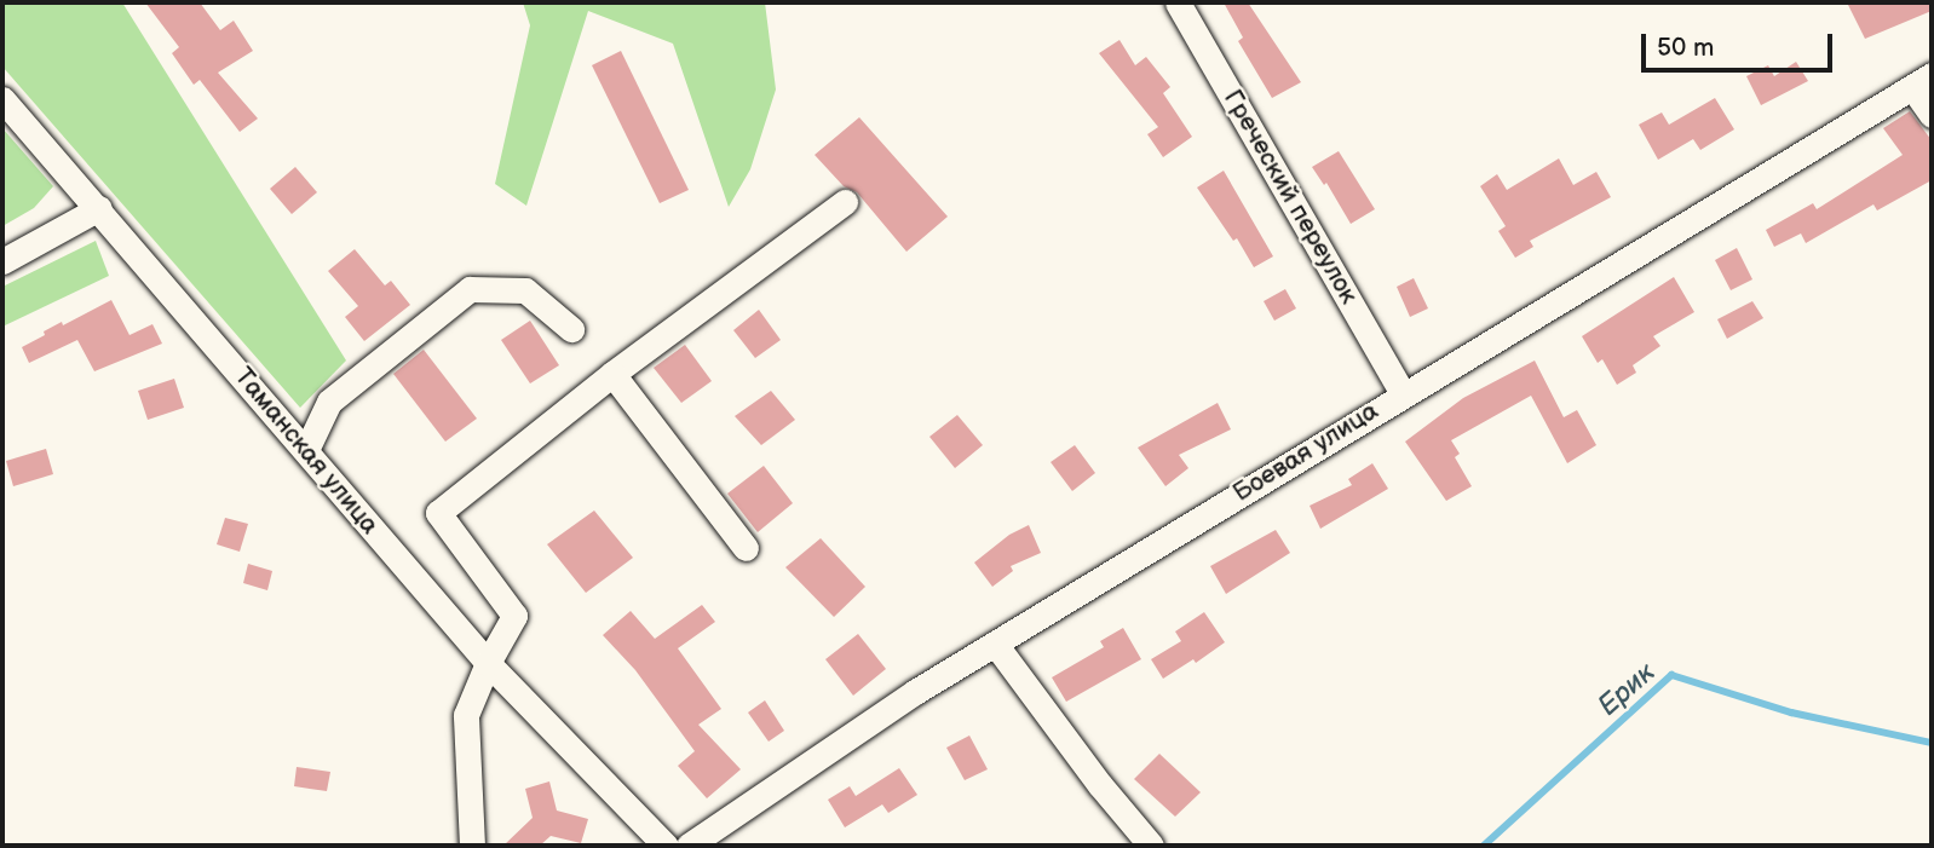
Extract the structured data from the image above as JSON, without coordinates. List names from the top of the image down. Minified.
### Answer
{"streets":{"street":["Греческий переулок","Таманская улица","Боевая улица"]},"crossings":[["Греческий переулок","Боевая улица"]],"water":["Ерик"],"scale_bar":"50 m"}
